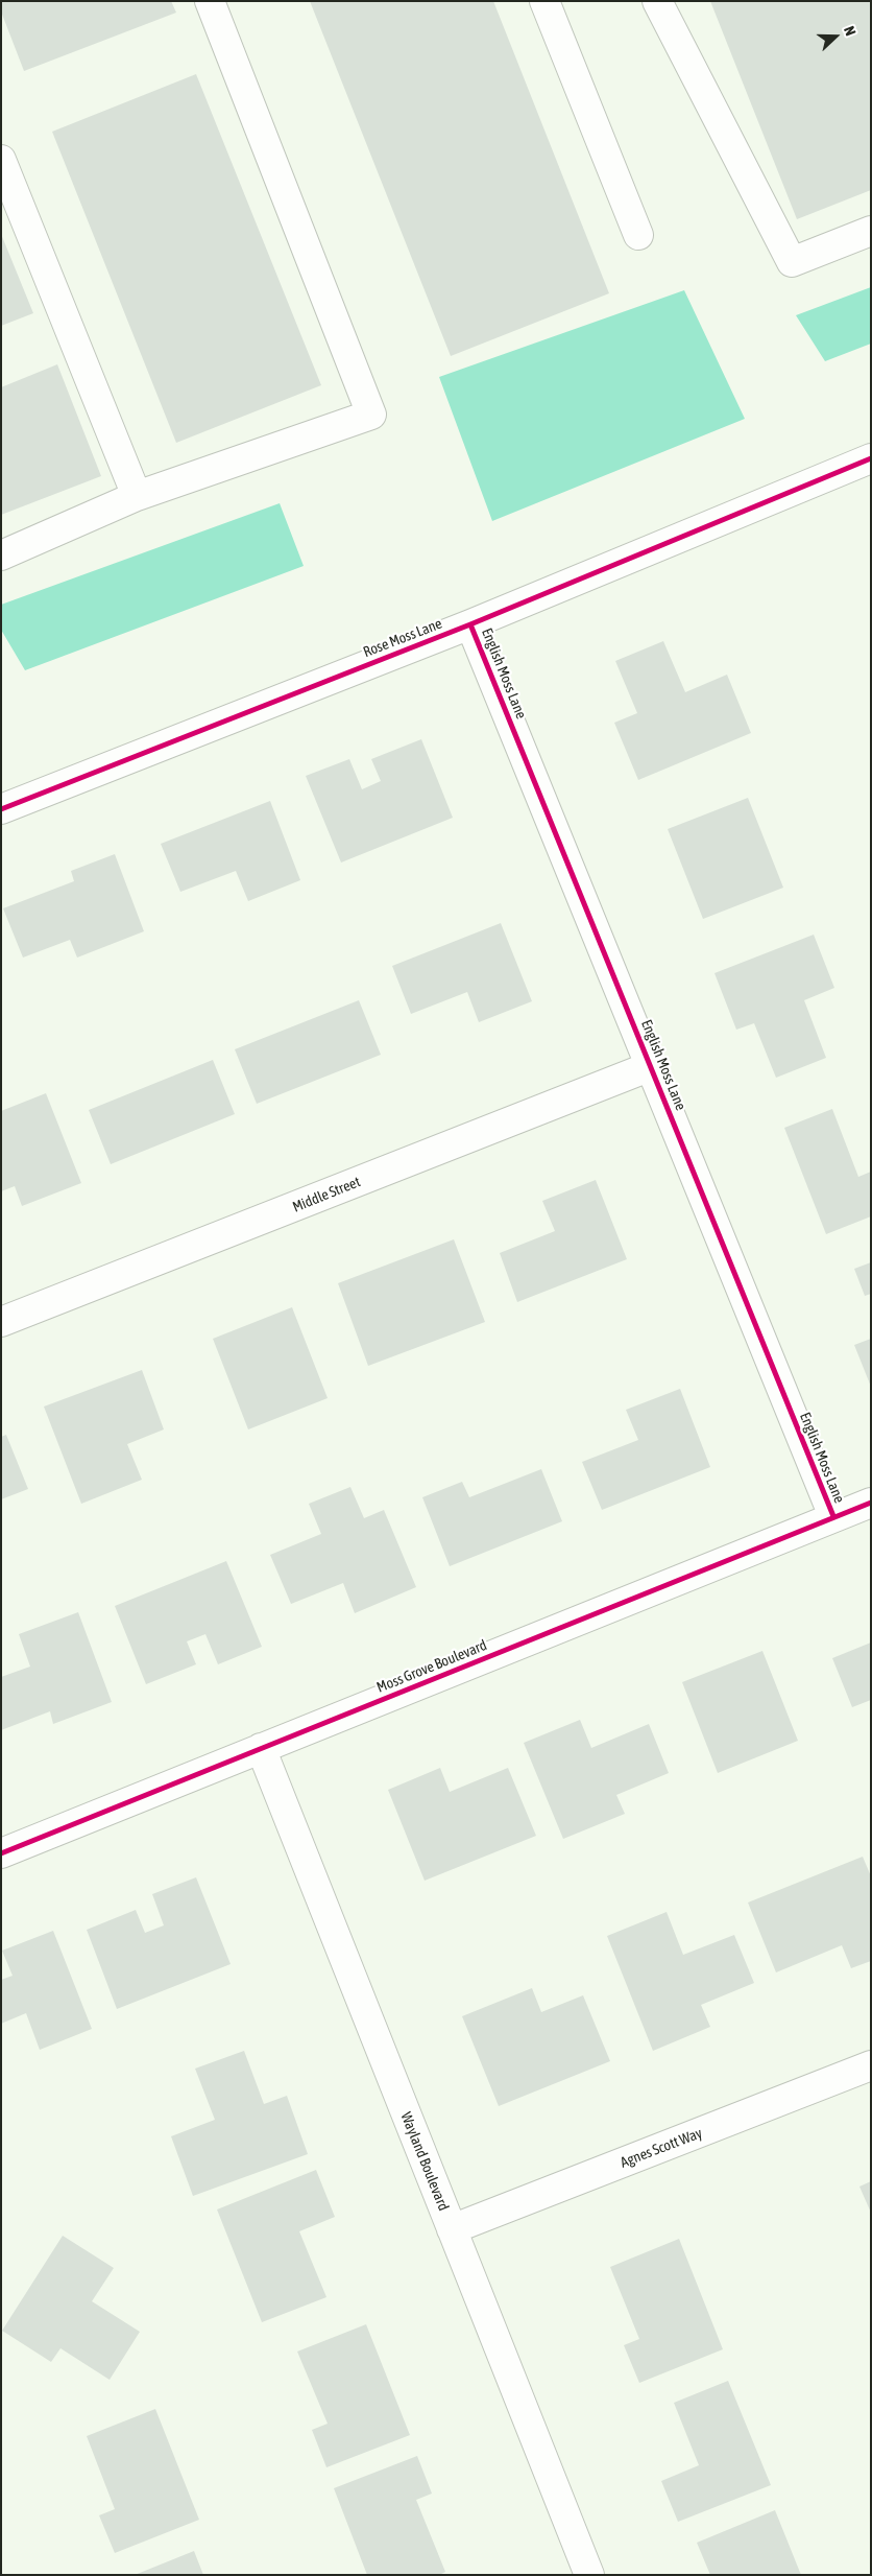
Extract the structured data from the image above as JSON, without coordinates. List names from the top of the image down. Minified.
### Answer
{"streets":{"street":["Rose Moss Lane","English Moss Lane","Middle Street","Moss Grove Boulevard","Agnes Scott Way","Wayland Boulevard"]},"crossings":[["Rose Moss Lane","English Moss Lane"],["English Moss Lane","Middle Street"],["English Moss Lane","Moss Grove Boulevard"],["Moss Grove Boulevard","Wayland Boulevard"],["Agnes Scott Way","Wayland Boulevard"]],"north":"right"}
